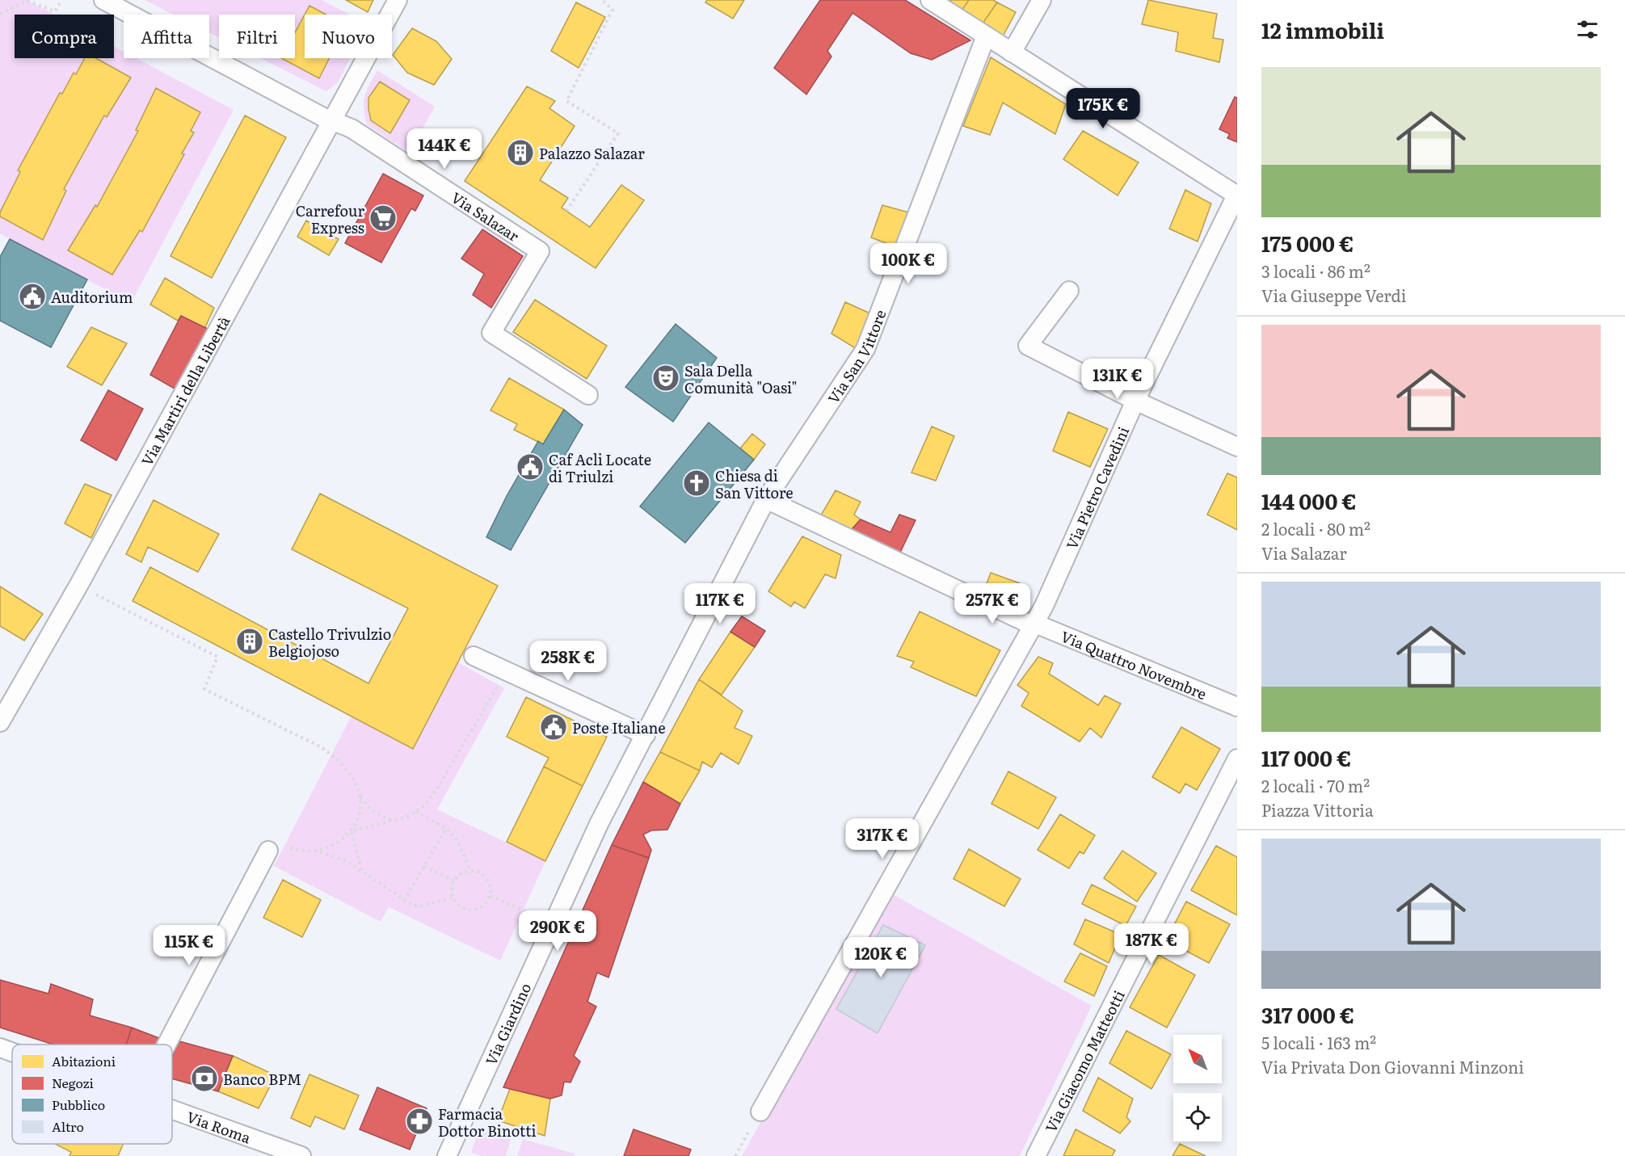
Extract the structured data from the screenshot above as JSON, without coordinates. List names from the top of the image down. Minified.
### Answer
{"streets":{"street":["Via Salazar","Via San Vittore","Via Martiri della Libertà","Via Pietro Cavedini","Via Quattro Novembre","Via Giardino","Via Giacomo Matteotti","Via Roma"]},"crossings":[["Via Salazar","Via Martiri della Libertà"],["Via San Vittore","Via Quattro Novembre"],["Via San Vittore","Via Giardino"],["Via Pietro Cavedini","Via Quattro Novembre"]],"places":{"building":["Palazzo Salazar","Castello Trivulzio Belgiojoso"],"supermarket":["Carrefour Express"],"public building":["Auditorium","Caf Acli Locate di Triulzi","Poste Italiane"],"theatre":["Sala Della Comunità \"Oasi\""],"church":["Chiesa di San Vittore"],"bank":["Banco BPM"],"pharmacy":["Farmacia Dottor Binotti"]},"legend":["Abitazioni","Negozi","Pubblico","Altro"],"north":"top left","page":{"heading":"12 immobili","chip":["Compra","Affitta","Filtri","Nuovo"],"list":[{"name":"175 000 €","note":"3 locali · 86 m² · Via Giuseppe Verdi"},{"name":"144 000 €","note":"2 locali · 80 m² · Via Salazar"},{"name":"117 000 €","note":"2 locali · 70 m² · Piazza Vittoria"},{"name":"317 000 €","note":"5 locali · 163 m² · Via Privata Don Giovanni Minzoni"}],"price":["175K €","144K €","100K €","131K €","117K €","257K €","258K €","317K €","290K €","187K €","115K €","120K €"]}}
